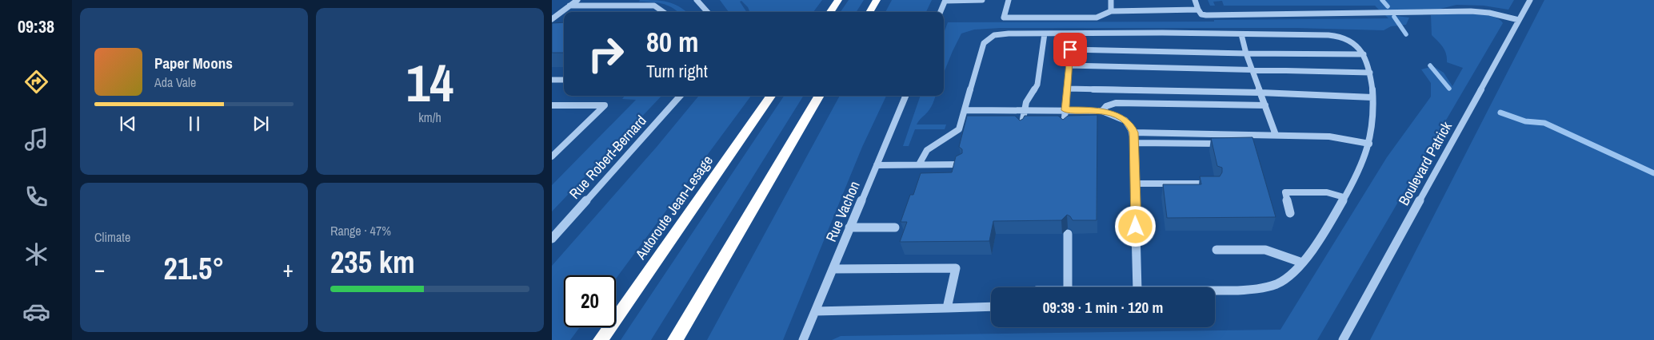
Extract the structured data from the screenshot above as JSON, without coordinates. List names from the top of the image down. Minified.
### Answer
{"streets":{"highway":["Autoroute Jean-Lesage"],"street":["Rue Robert-Bernard","Boulevard Patrick","Rue Vachon"]},"page":{"tabs":"09:38","tile":[["14","km/h"],"Climate",["Range · 47%","235 km"]],"turn":["80 m","Turn right"],"song":["Paper Moons","Ada Vale"],"heat":["−","21.5°","+"],"limit":"20","trip":"09:39 · 1 min · 120 m"}}
